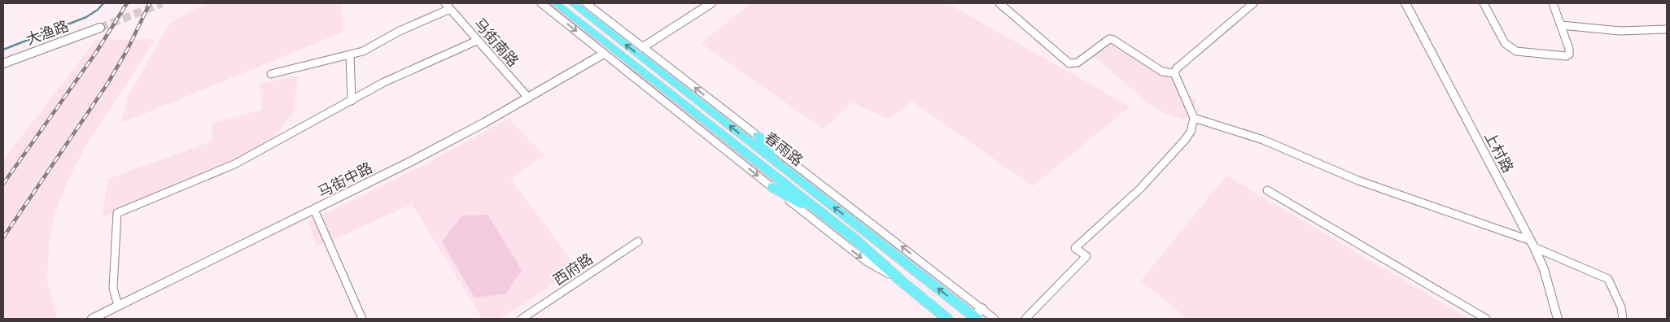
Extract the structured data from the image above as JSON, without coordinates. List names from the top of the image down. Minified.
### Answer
{"streets":{"main road":["春雨路"],"street":["大渔路","马街南路","上村路","马街中路","西府路"]},"crossings":[["马街南路","马街中路"]]}
